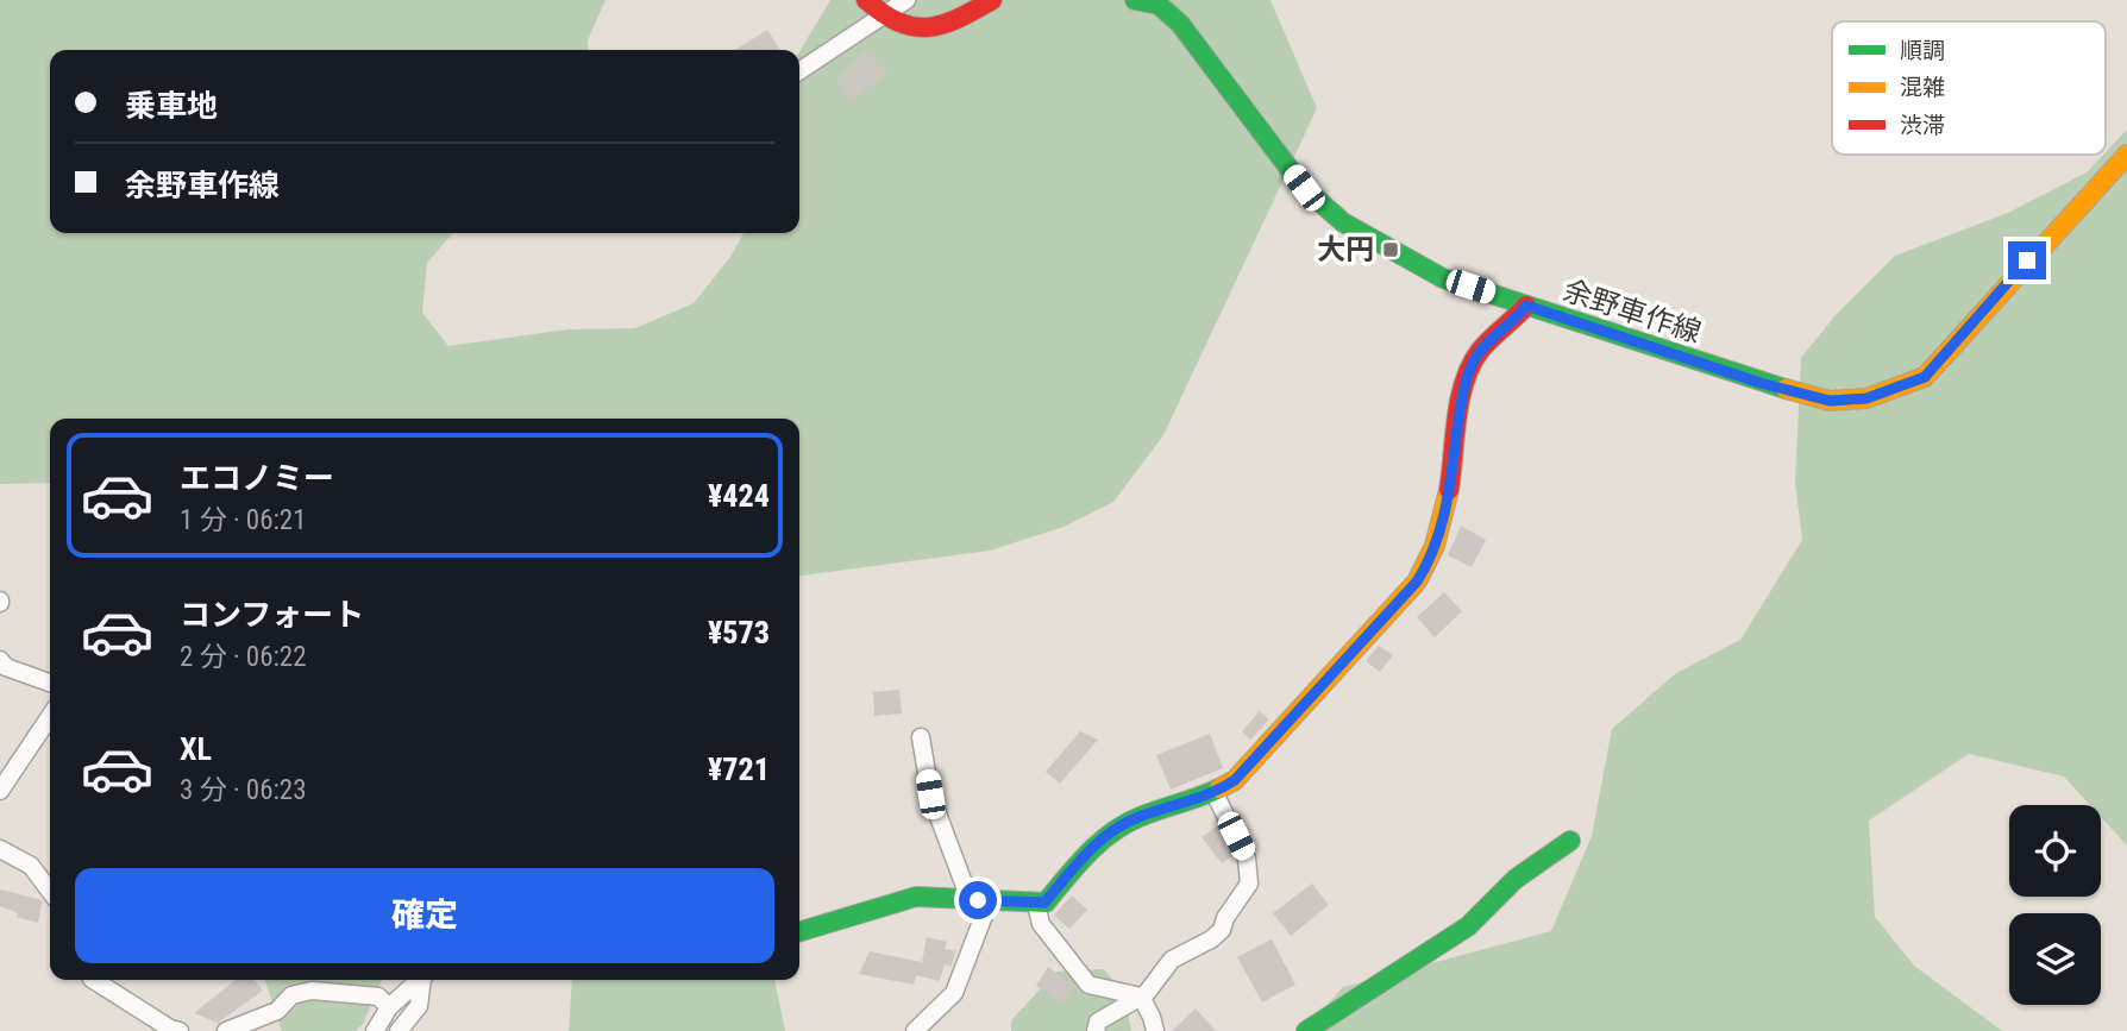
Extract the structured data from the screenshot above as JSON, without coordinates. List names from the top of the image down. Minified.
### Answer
{"streets":{"street":["余野車作線"]},"places":{"transit":["大円"]},"legend":["順調","混雑","渋滞"],"page":{"banner":["乗車地","余野車作線"],"list":[{"name":"エコノミー","note":"1 分 · 06:21","value":"¥424"},{"name":"コンフォート","note":"2 分 · 06:22","value":"¥573"},{"name":"XL","note":"3 分 · 06:23","value":"¥721"}],"buttons":"確定"}}
